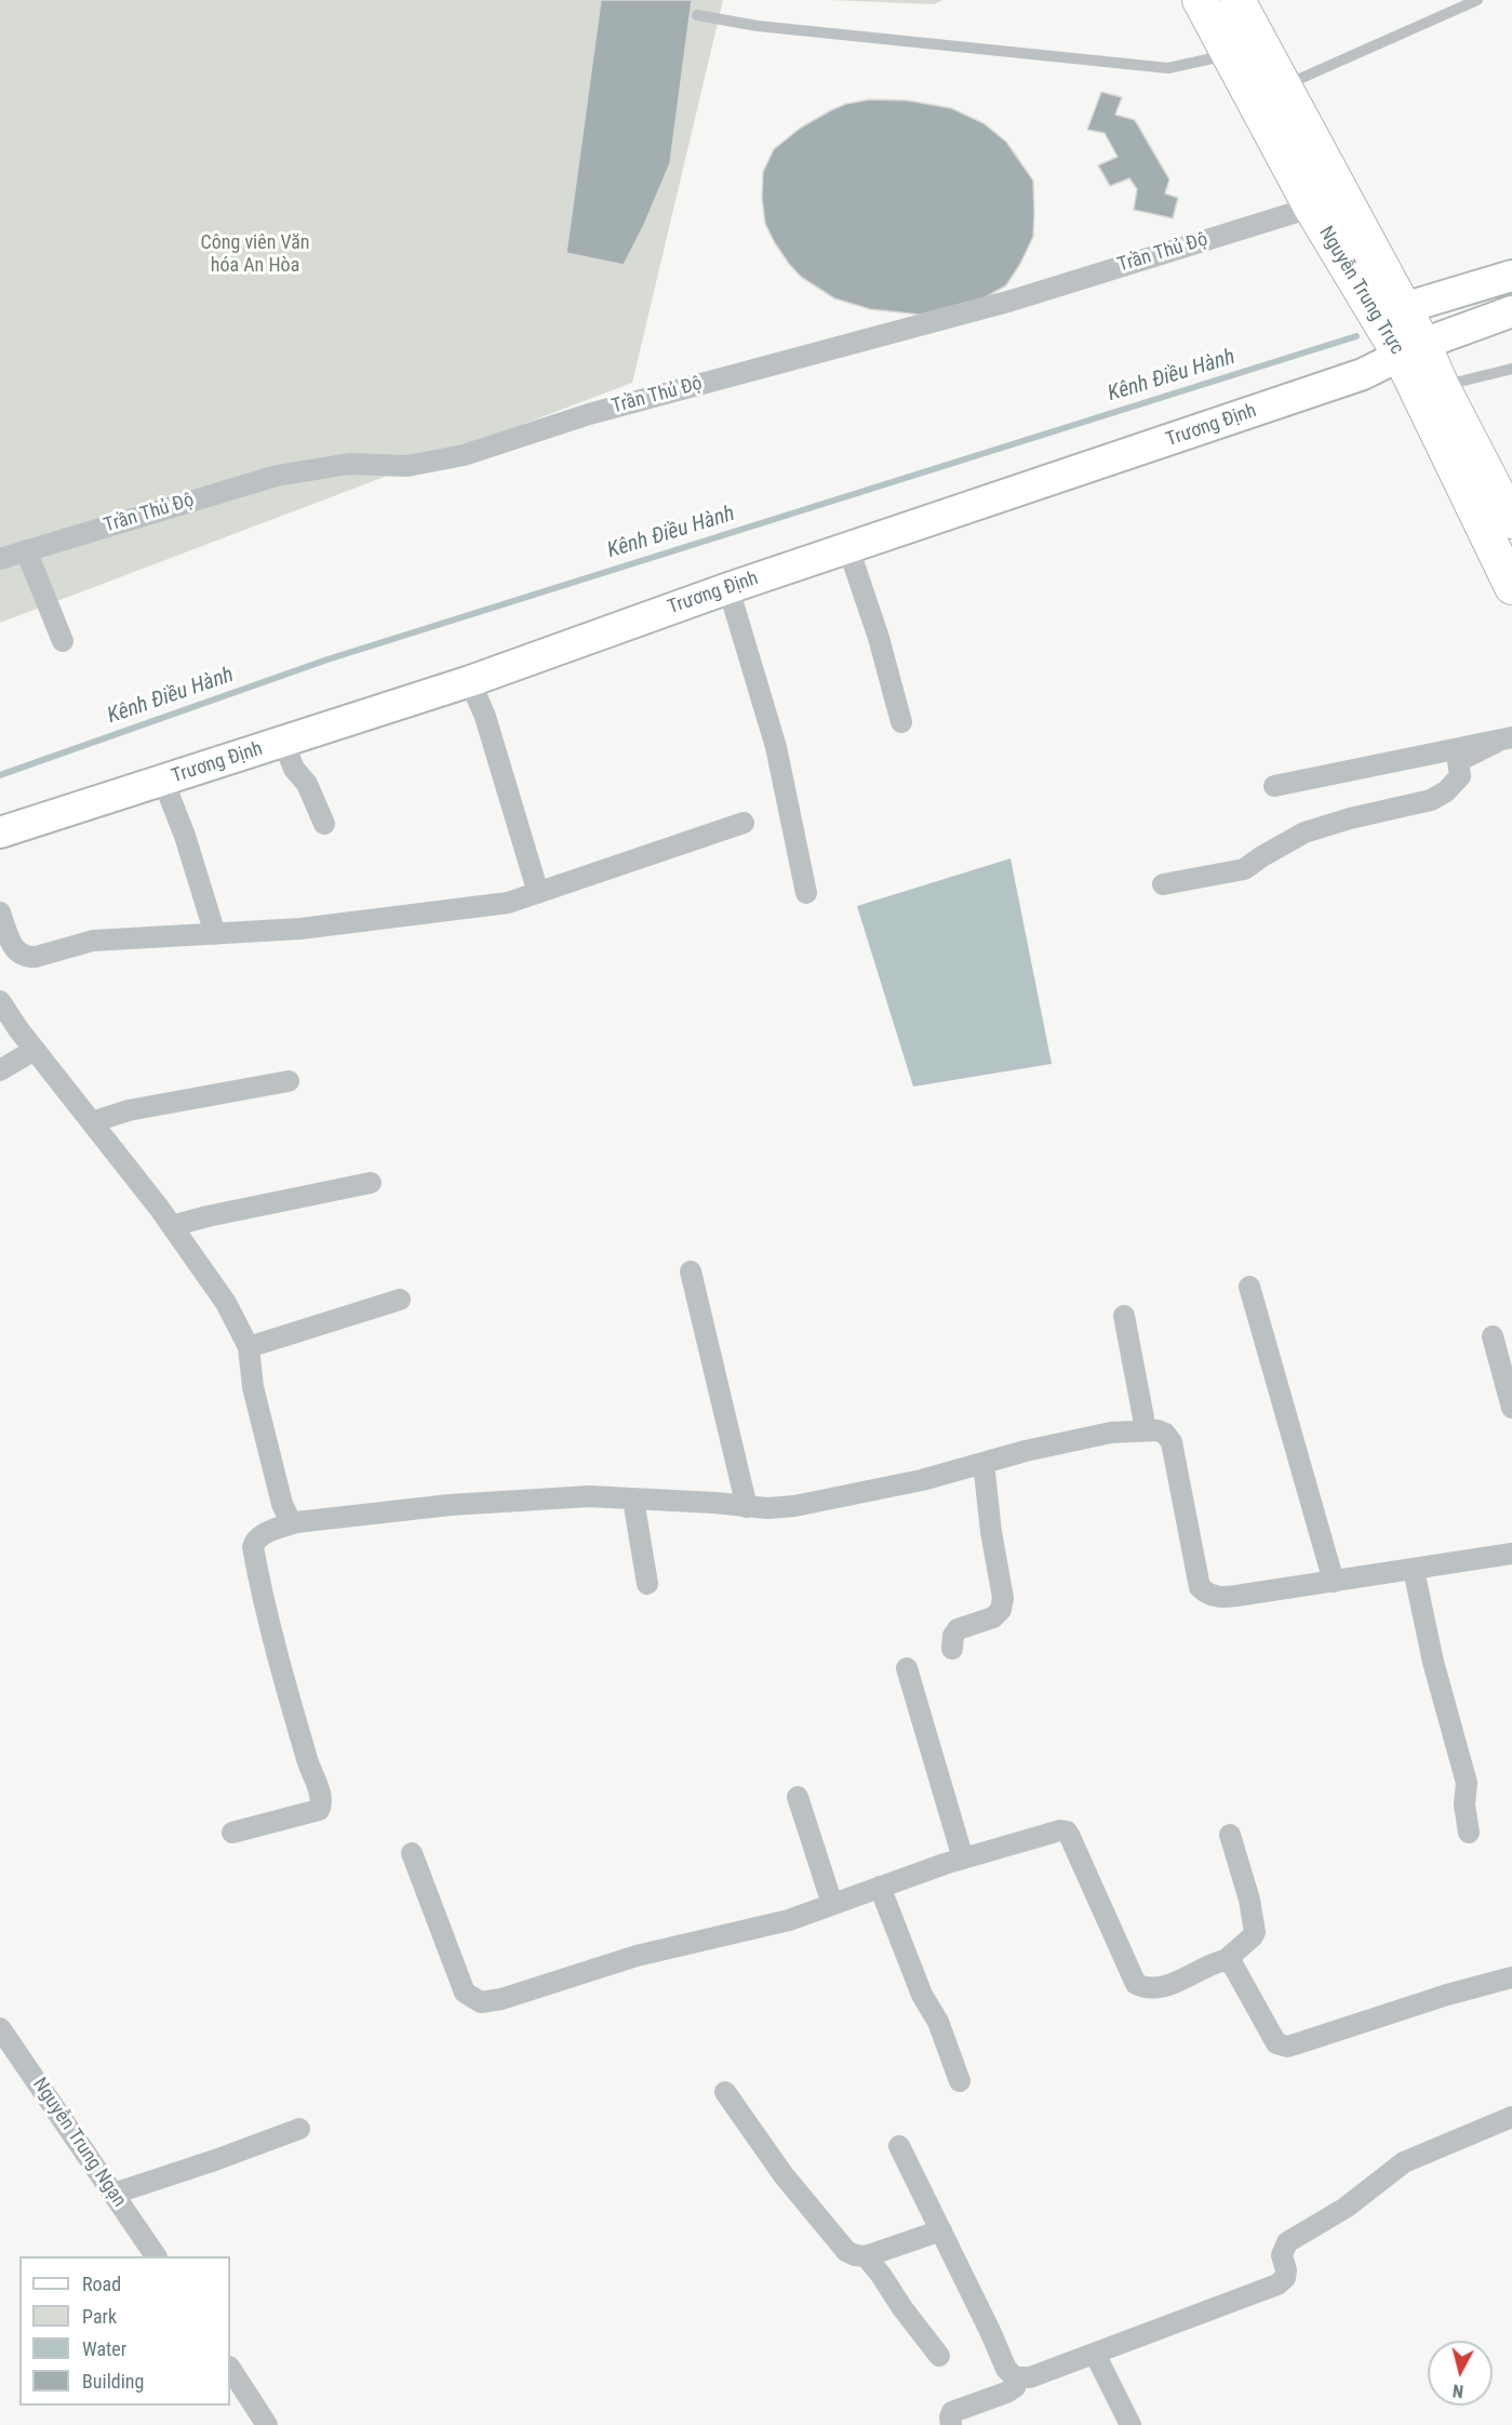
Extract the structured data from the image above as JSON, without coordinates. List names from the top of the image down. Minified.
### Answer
{"streets":{"main road":["Nguyễn Trung Trực"],"street":["Trần Thủ Độ","Trương Định","Nguyễn Trung Ngạn"]},"crossings":[["Trần Thủ Độ","Nguyễn Trung Trực"],["Nguyễn Trung Trực","Trương Định"]],"water":["Kênh Điều Hành"],"parks":["Công viên Văn hóa An Hòa"],"legend":["Road","Park","Water","Building"],"north":"bottom"}
